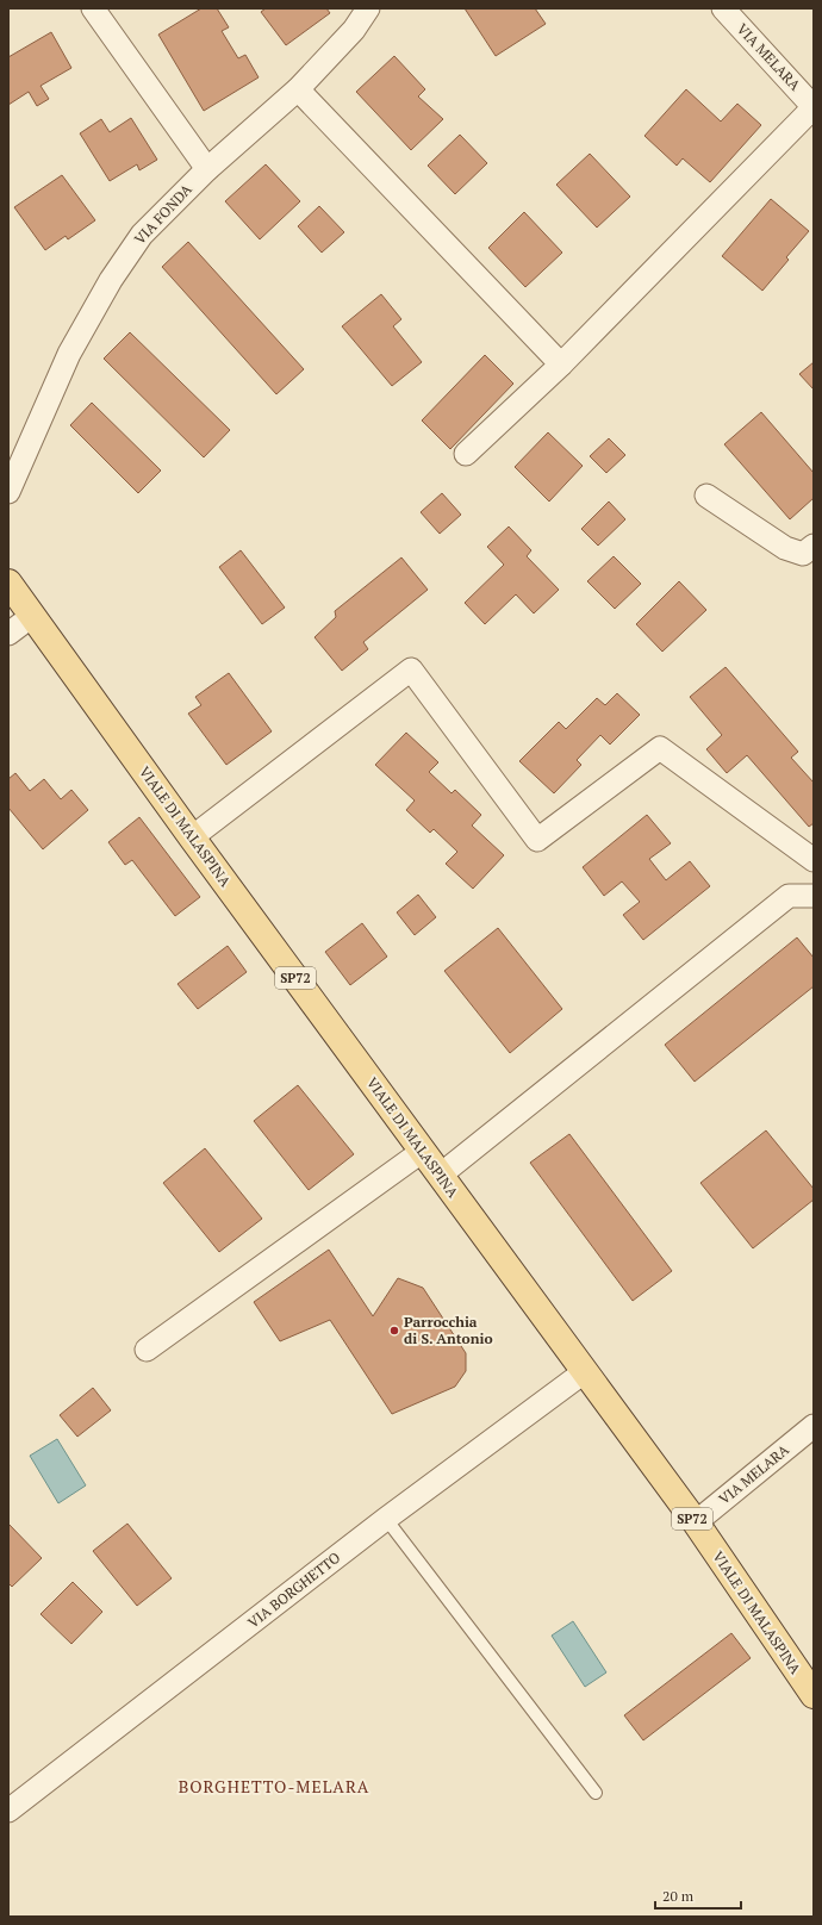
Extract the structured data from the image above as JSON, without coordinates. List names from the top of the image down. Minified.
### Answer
{"streets":{"main road":["VIALE DI MALASPINA","SP72"],"street":["VIA MELARA","VIA FONDA","VIA BORGHETTO"]},"crossings":[["VIA MELARA","VIALE DI MALASPINA"],["VIALE DI MALASPINA","VIA BORGHETTO"]],"districts":["BORGHETTO-MELARA"],"places":["Parrocchia di S. Antonio"],"scale_bar":"20 m"}
